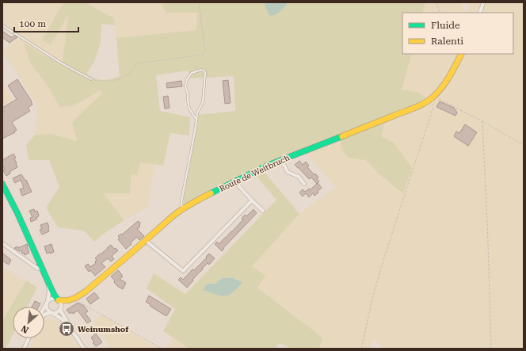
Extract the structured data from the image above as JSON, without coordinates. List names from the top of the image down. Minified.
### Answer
{"streets":{"street":["Route de Weitbruch"]},"places":{"bus stop":["Weinumshof"]},"legend":["Fluide","Ralenti"],"scale_bar":"100 m","north":"bottom left"}
